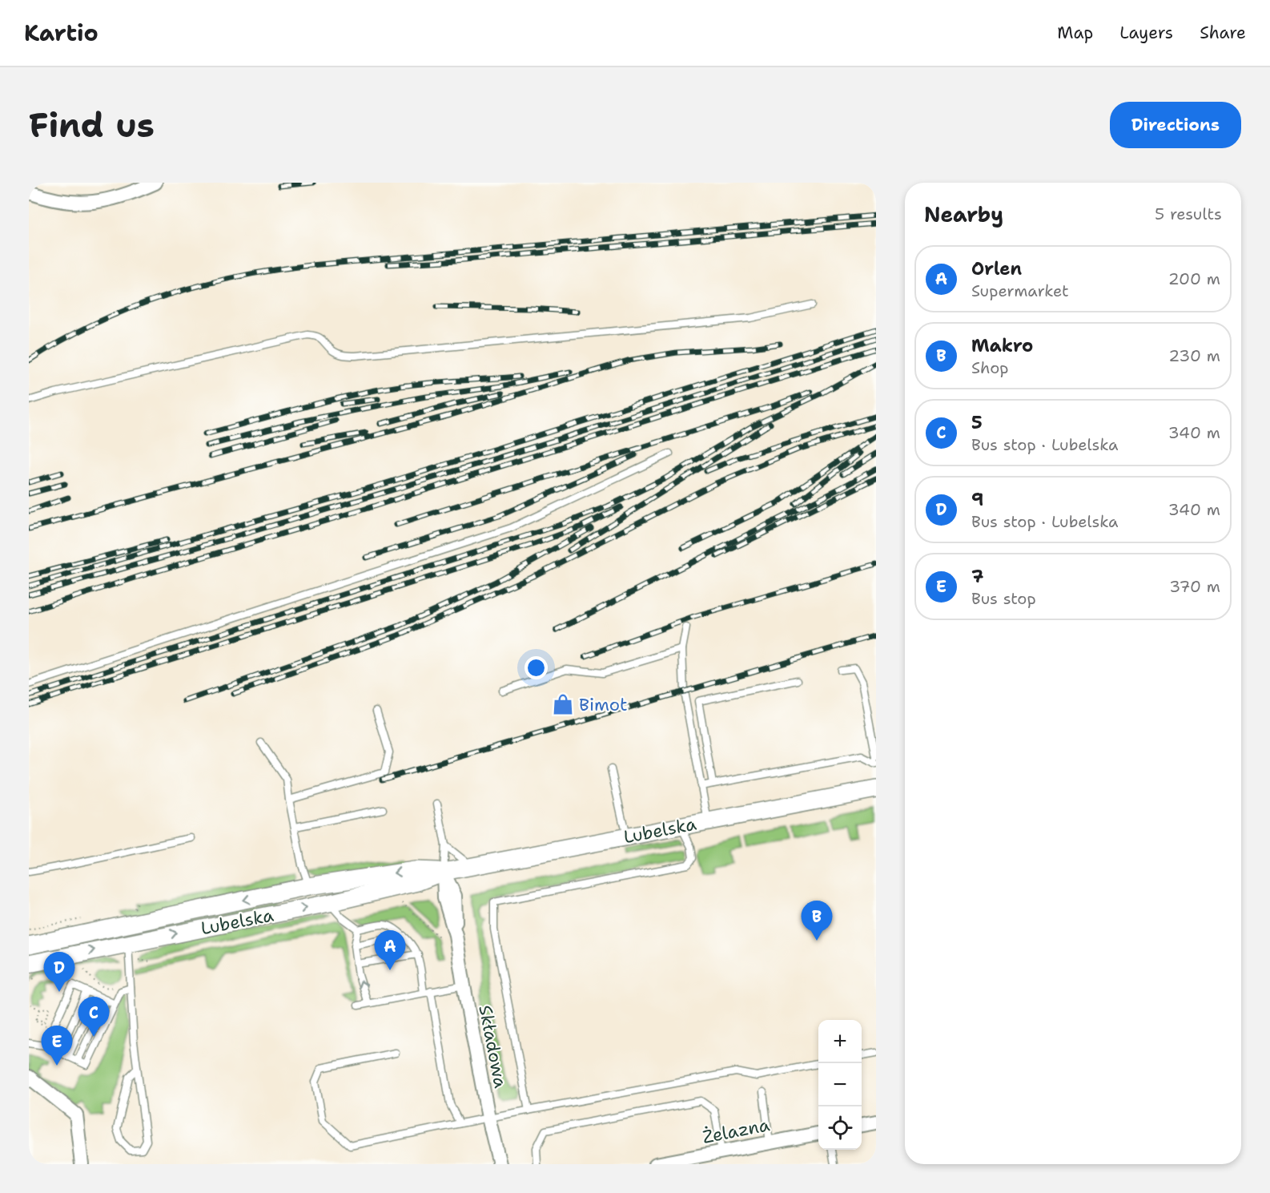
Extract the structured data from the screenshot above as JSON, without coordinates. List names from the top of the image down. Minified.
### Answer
{"streets":{"street":["Lubelska","Składowa","Żelazna"]},"crossings":[["Lubelska","Składowa"]],"places":{"shop":["Bimot"]},"page":{"header":"Kartio","nav":["Map","Layers","Share"],"buttons":"Directions","title":"Find us","heading":["Nearby","5 results"],"list":[{"mark":"A","name":"Orlen","note":"Supermarket","value":"200 m"},{"mark":"B","name":"Makro","note":"Shop","value":"230 m"},{"mark":"C","name":"5","note":"Bus stop · Lubelska","value":"340 m"},{"mark":"D","name":"9","note":"Bus stop · Lubelska","value":"340 m"},{"mark":"E","name":"7","note":"Bus stop","value":"370 m"}],"pins":["B","A","D","C","E"],"map_buttons":["+","−"]}}
